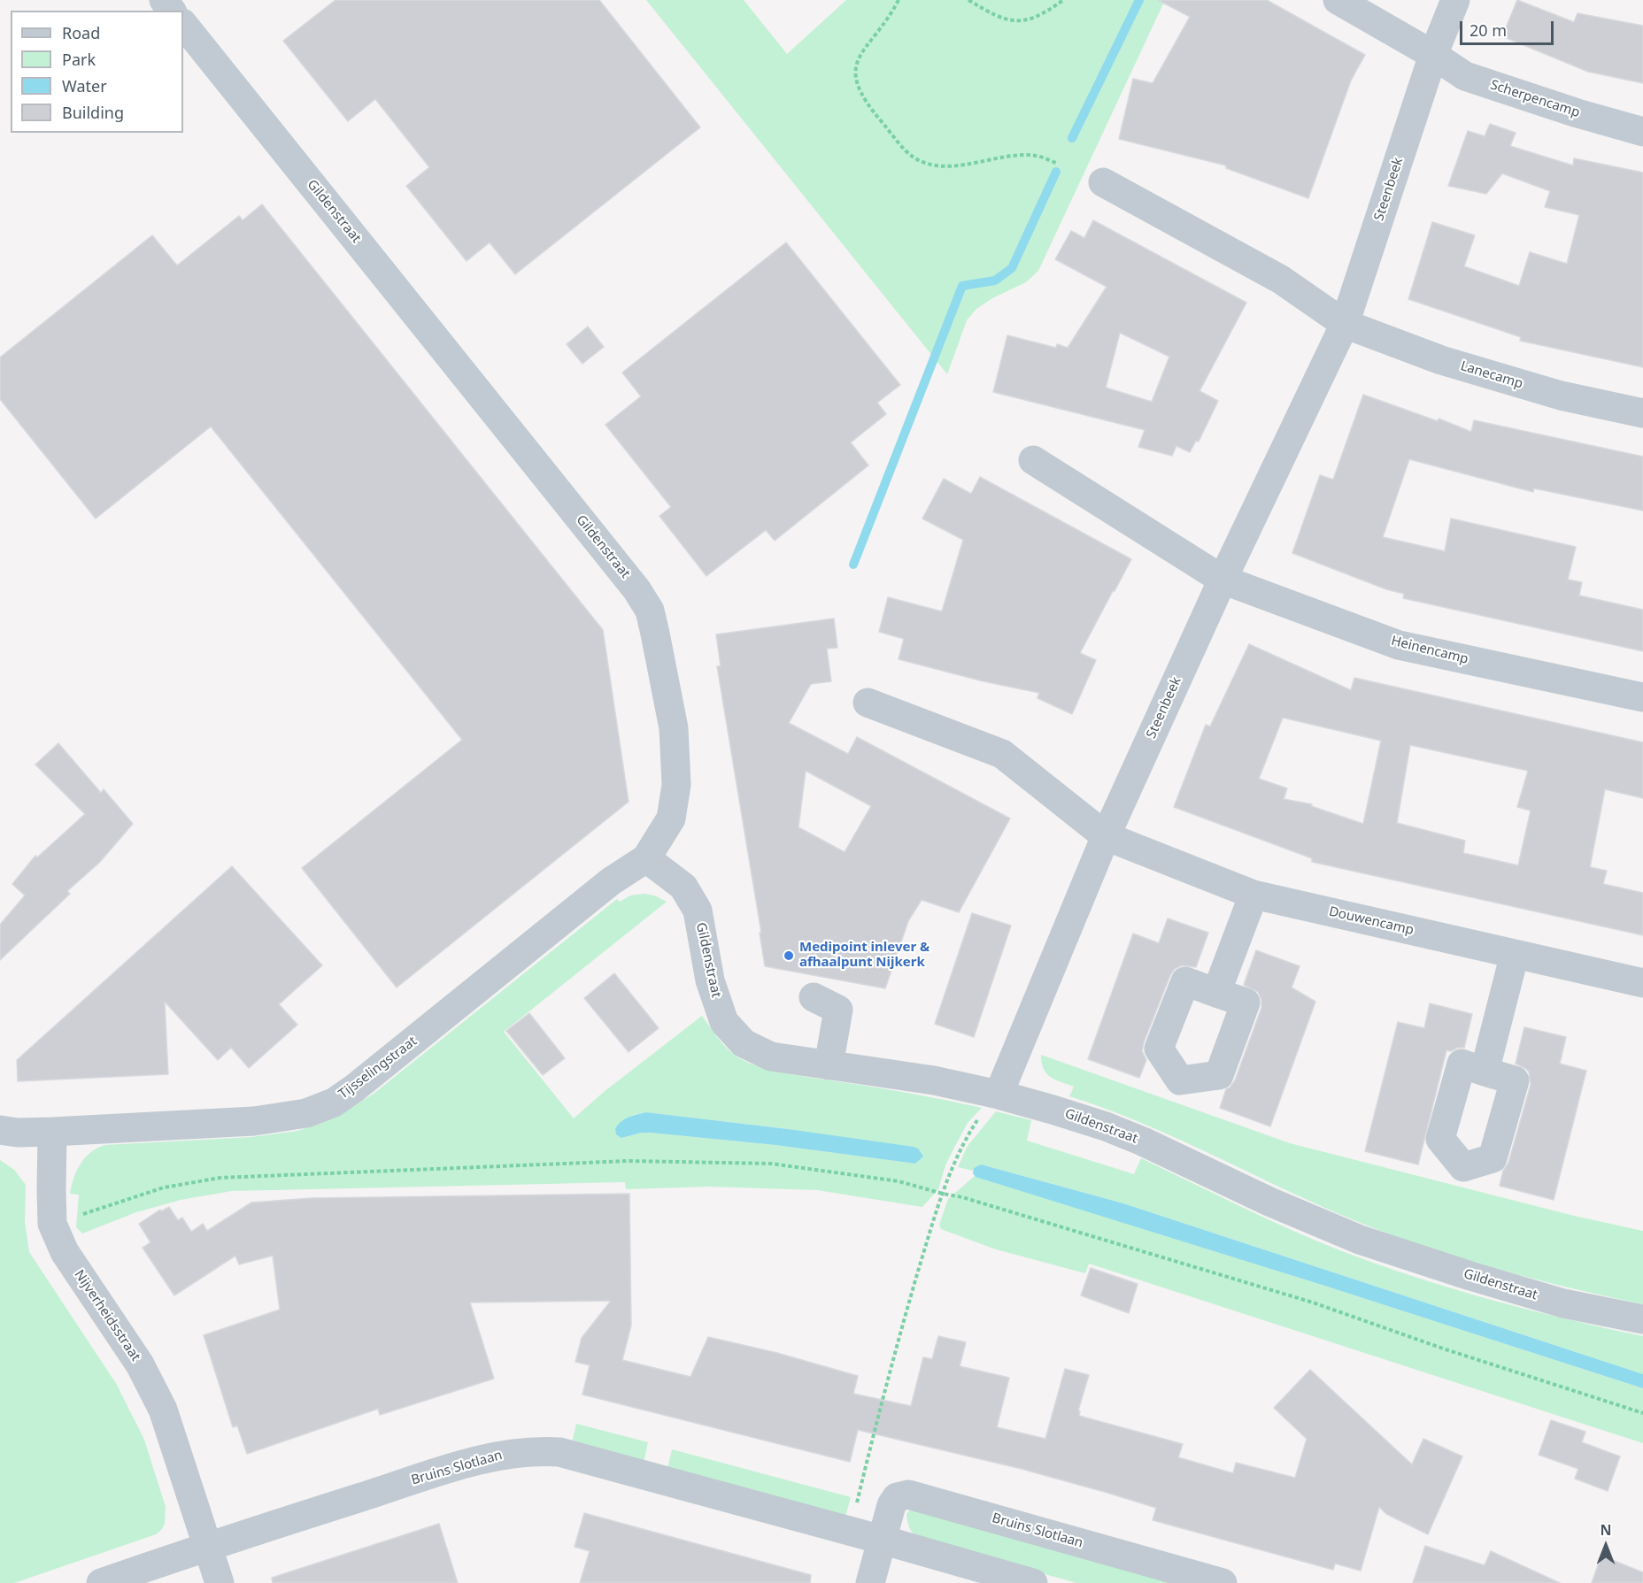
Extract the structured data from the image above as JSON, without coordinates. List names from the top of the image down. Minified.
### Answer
{"streets":{"street":["Scherpencamp","Steenbeek","Gildenstraat","Lanecamp","Heinencamp","Douwencamp","Tijsselingstraat","Nijverheidsstraat","Bruins Slotlaan"]},"crossings":[["Scherpencamp","Steenbeek"],["Steenbeek","Gildenstraat"],["Steenbeek","Lanecamp"],["Steenbeek","Heinencamp"],["Steenbeek","Douwencamp"],["Gildenstraat","Tijsselingstraat"],["Tijsselingstraat","Nijverheidsstraat"],["Nijverheidsstraat","Bruins Slotlaan"]],"places":["Medipoint inlever & afhaalpunt Nijkerk"],"legend":["Road","Park","Water","Building"],"scale_bar":"20 m","north":"top"}
